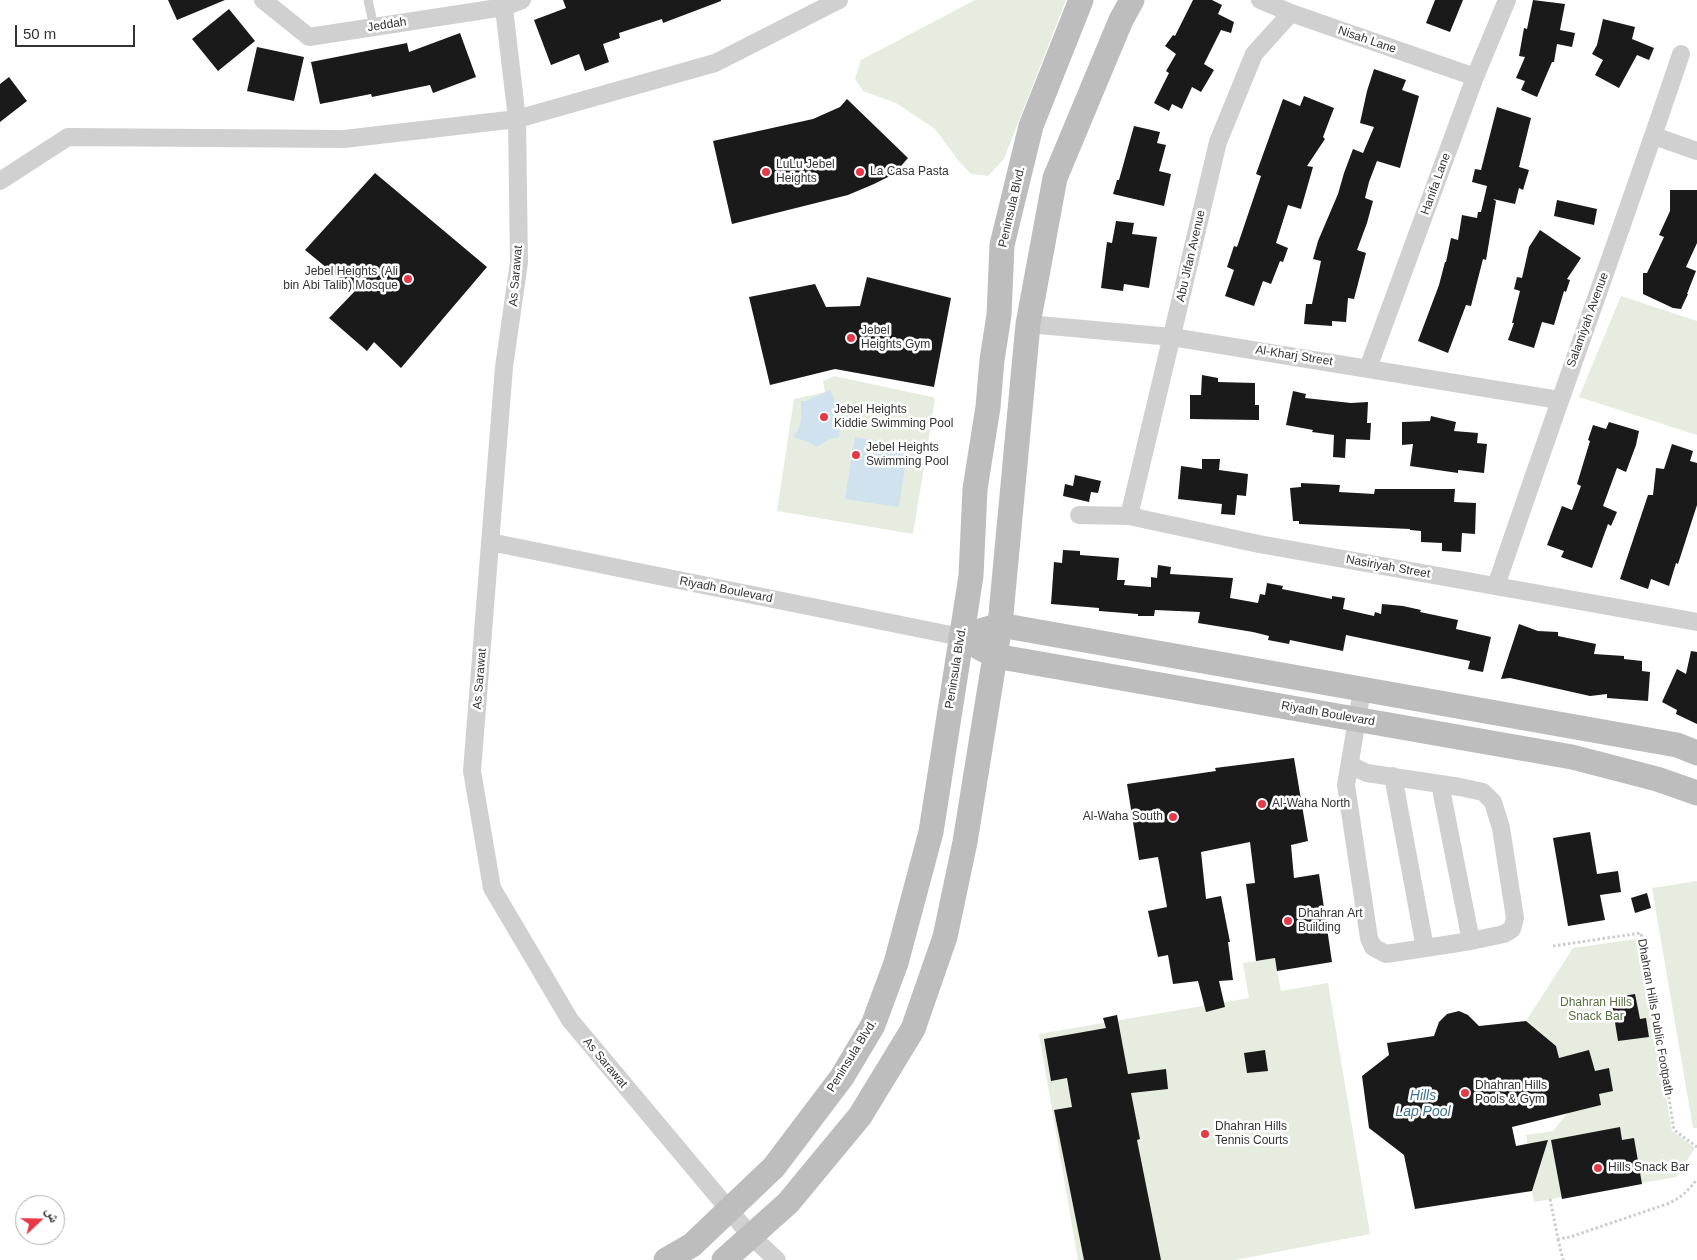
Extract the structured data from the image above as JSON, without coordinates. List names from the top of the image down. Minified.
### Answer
{"streets":{"main road":["Peninsula Blvd.","Riyadh Boulevard"],"street":["Jeddah","Nisah Lane","Hanifa Lane","Abu Jifan Avenue","As Sarawat","Salamiyah Avenue","Al-Kharj Street","Nasiriyah Street"],"path":["Dhahran Hills Public Footpath"]},"crossings":[["Jeddah","As Sarawat"],["Nisah Lane","Hanifa Lane"],["Nisah Lane","Abu Jifan Avenue"],["Hanifa Lane","Al-Kharj Street"],["Peninsula Blvd.","As Sarawat"],["Peninsula Blvd.","Riyadh Boulevard"],["Abu Jifan Avenue","Al-Kharj Street"],["Abu Jifan Avenue","Nasiriyah Street"],["As Sarawat","Riyadh Boulevard"],["Salamiyah Avenue","Al-Kharj Street"],["Salamiyah Avenue","Nasiriyah Street"]],"water":["Hills Lap Pool"],"parks":["Dhahran Hills Snack Bar"],"places":["LuLu Jebel Heights","La Casa Pasta","Jebel Heights (Ali bin Abi Talib) Mosque","Jebel Heights Gym","Jebel Heights Kiddie Swimming Pool","Jebel Heights Swimming Pool","Al-Waha North","Al-Waha South","Dhahran Art Building","Dhahran Hills Pools & Gym","Dhahran Hills Tennis Courts","Hills Snack Bar"],"scale_bar":"50 m","north":"right"}
